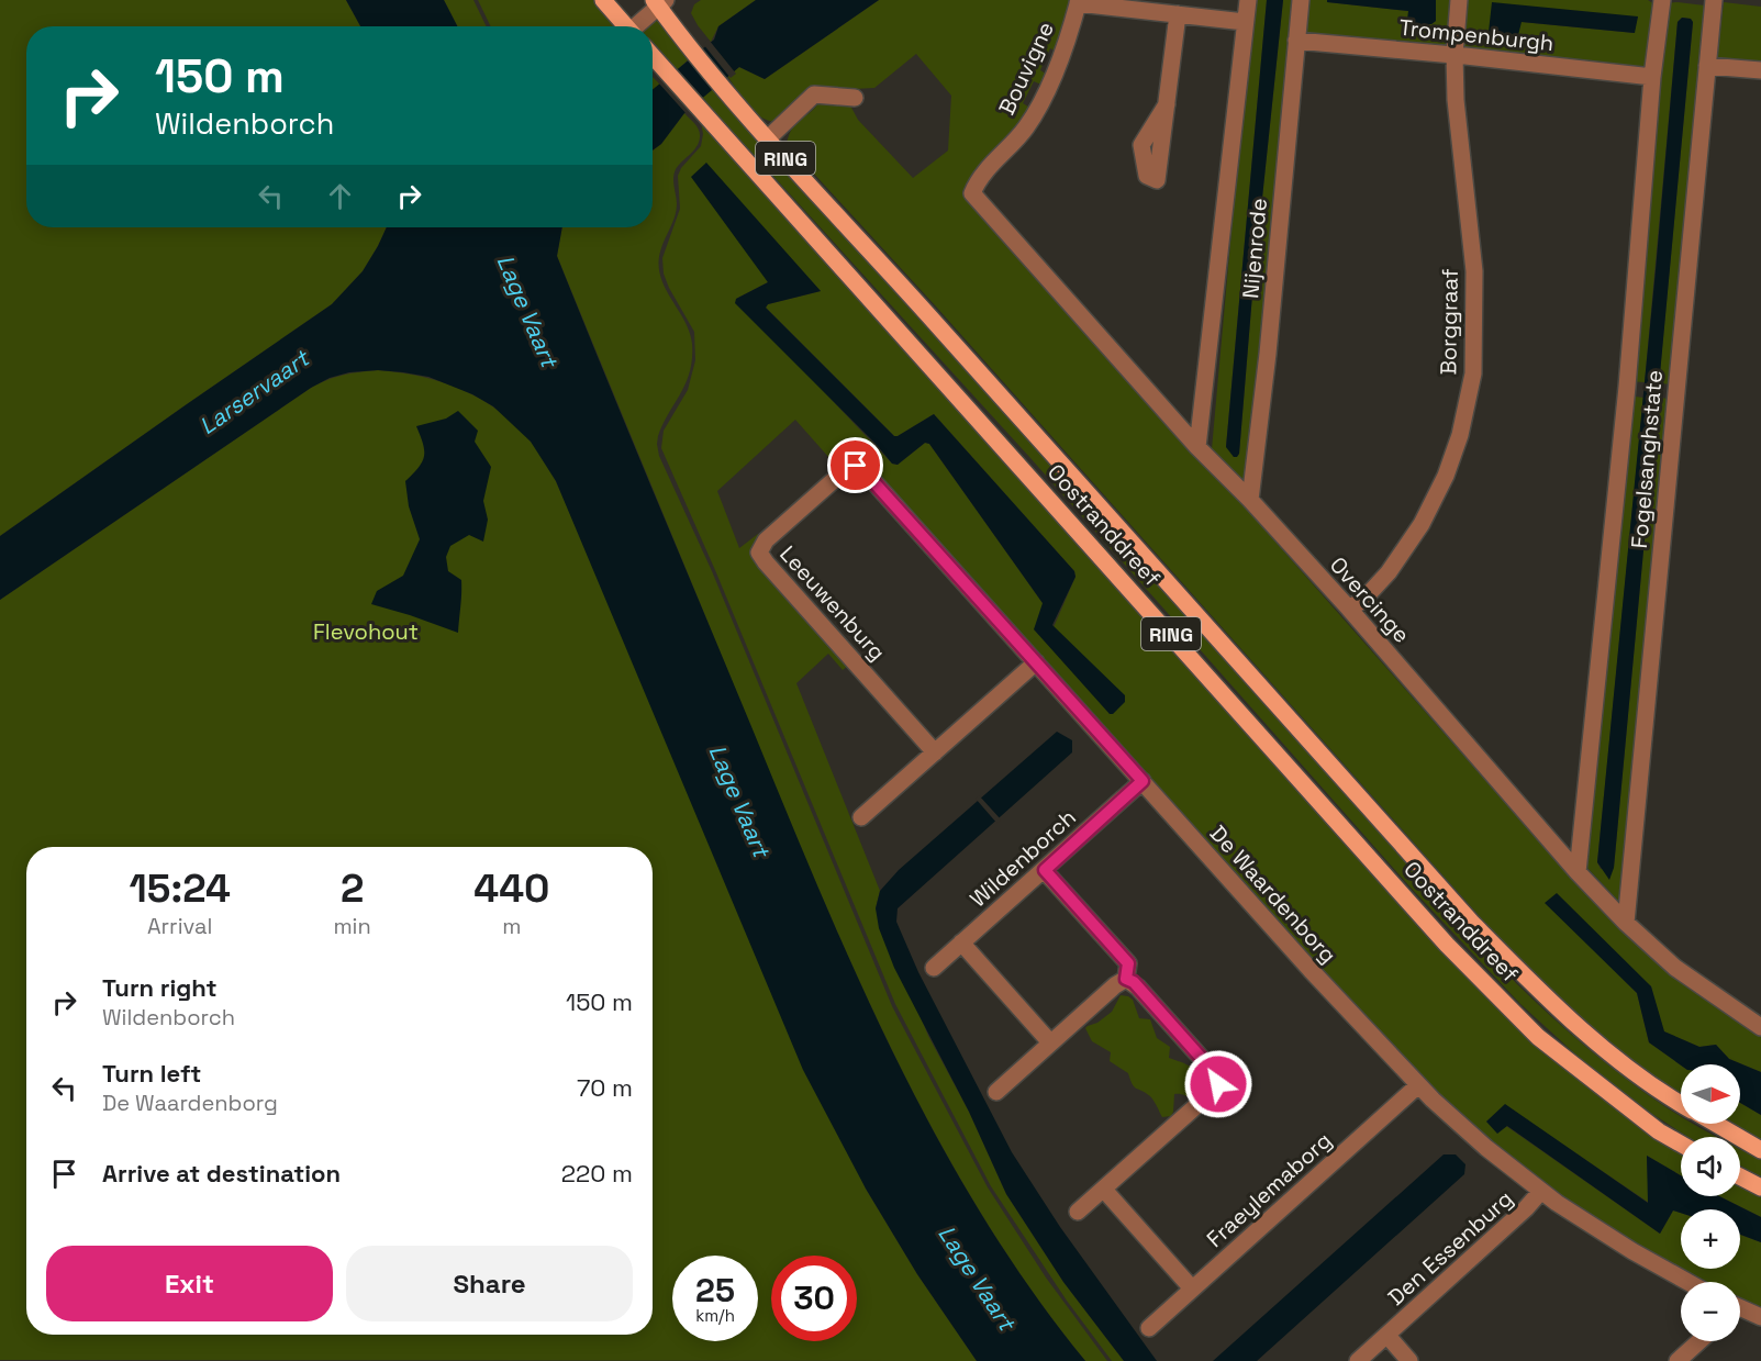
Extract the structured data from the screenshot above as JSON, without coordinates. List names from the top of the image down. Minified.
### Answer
{"streets":{"main road":["RING","Oostranddreef"],"street":["Trompenburgh","Bouvigne","Nijenrode","Borggraaf","Fogelsanghstate","Overcinge","Leeuwenburg","Wildenborch","De Waardenborg","Fraeylemaborg","Den Essenburg"]},"crossings":[["Trompenburgh","Nijenrode"],["Trompenburgh","Borggraaf"],["Trompenburgh","Fogelsanghstate"],["Bouvigne","Overcinge"],["Nijenrode","Overcinge"],["Borggraaf","Overcinge"],["Fogelsanghstate","Overcinge"],["Leeuwenburg","De Waardenborg"],["Wildenborch","De Waardenborg"],["De Waardenborg","Fraeylemaborg"],["De Waardenborg","Den Essenburg"]],"water":["Lage Vaart","Larservaart"],"parks":["Flevohout"],"north":"right","page":{"turn":["150 m","Wildenborch"],"eta":["15:24","Arrival","2","min","440","m"],"list":[{"name":"Turn right","note":"Wildenborch","value":"150 m"},{"name":"Turn left","note":"De Waardenborg","value":"70 m"},{"name":"Arrive at destination","value":"220 m"}],"map_buttons":["+","−"],"buttons":["Exit","Share"],"speed":"25 km/h","limit":"30"}}
